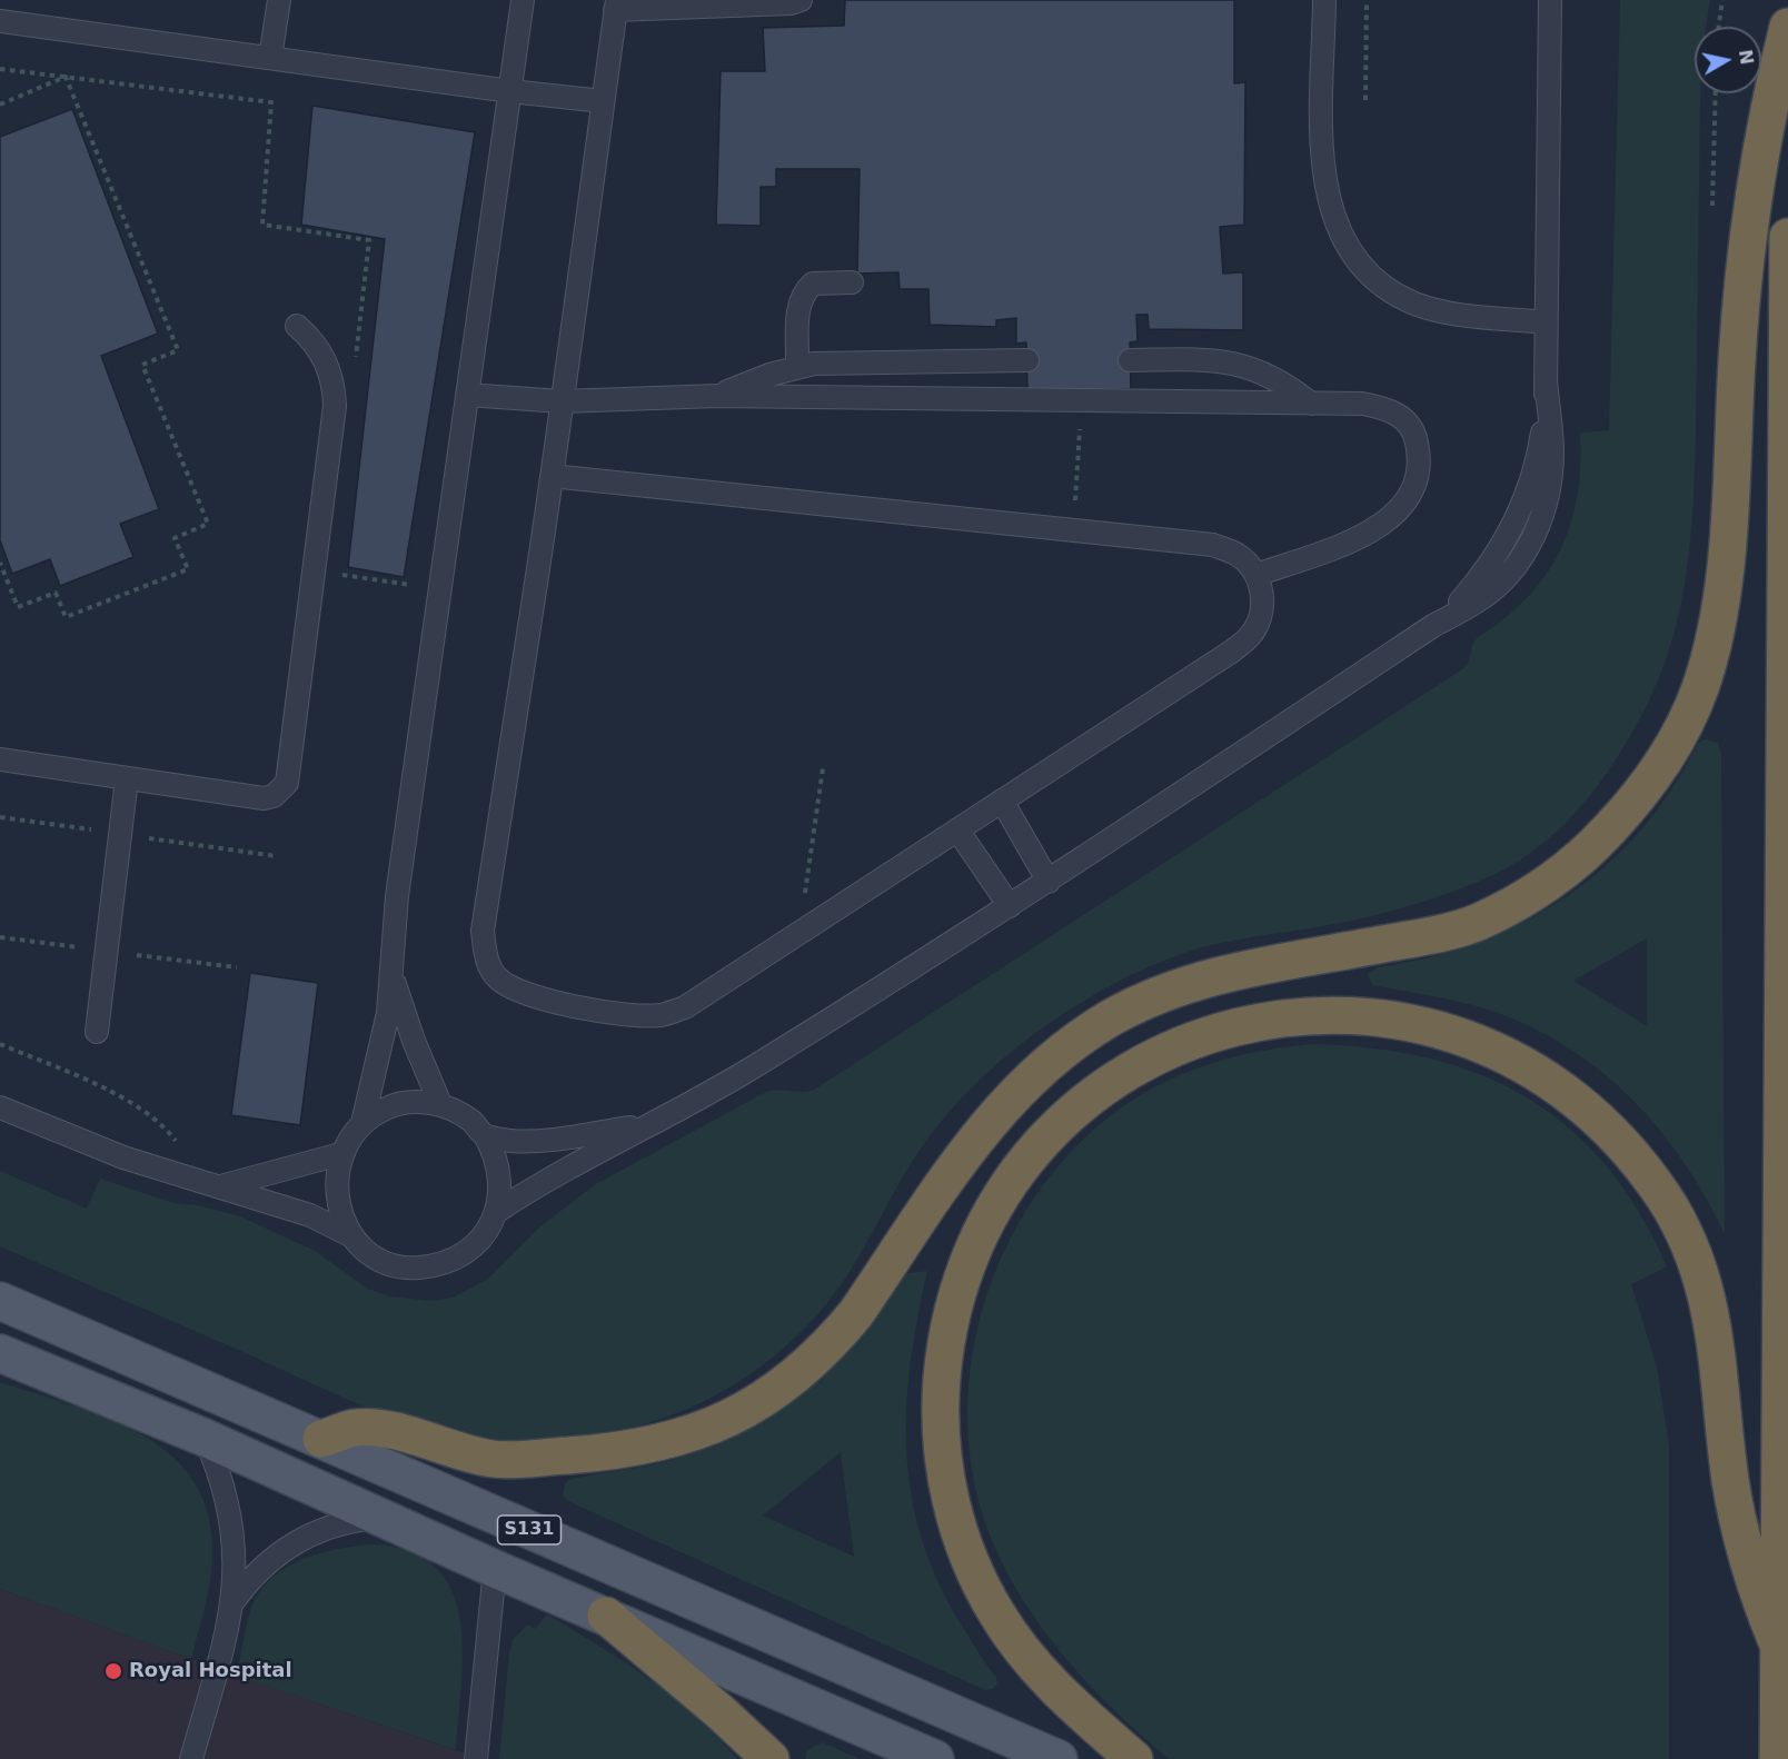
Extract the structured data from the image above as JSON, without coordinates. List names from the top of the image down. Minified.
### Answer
{"streets":{"main road":["S131"]},"places":["Royal Hospital"],"north":"right"}
